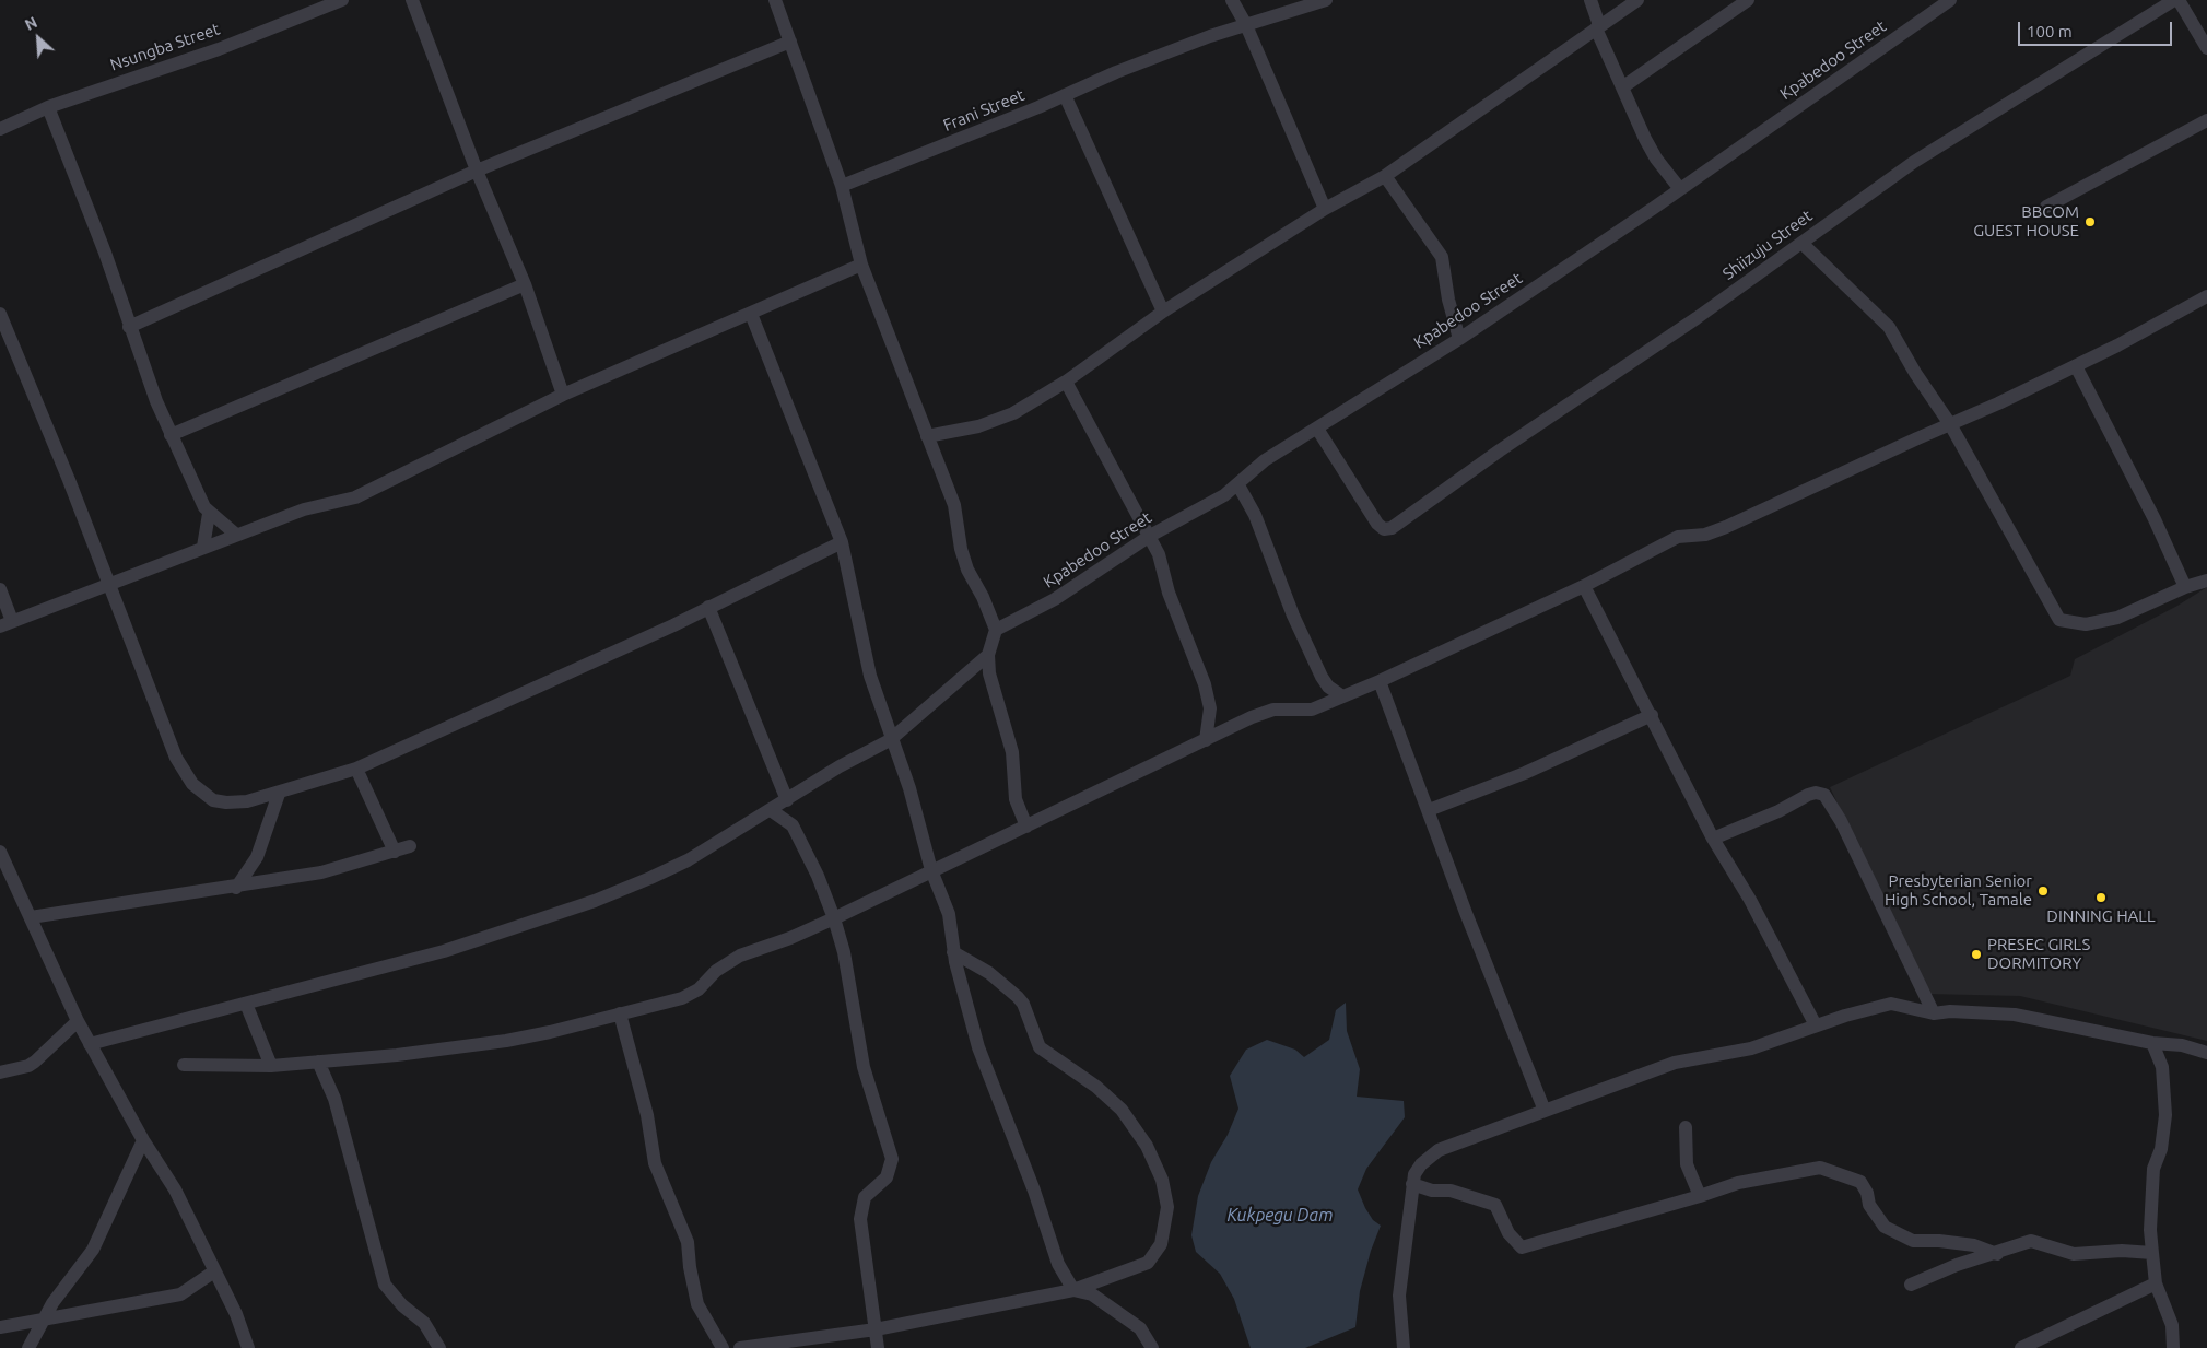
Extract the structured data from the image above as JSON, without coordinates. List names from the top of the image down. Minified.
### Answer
{"streets":{"street":["Nsungba Street","Kpabedoo Street","Frani Street","Shiizuju Street"]},"crossings":[["Kpabedoo Street","Shiizuju Street"]],"water":["Kukpegu Dam"],"places":["BBCOM GUEST HOUSE","Presbyterian Senior High School, Tamale","DINNING HALL","PRESEC GIRLS DORMITORY"],"scale_bar":"100 m","north":"top left"}
